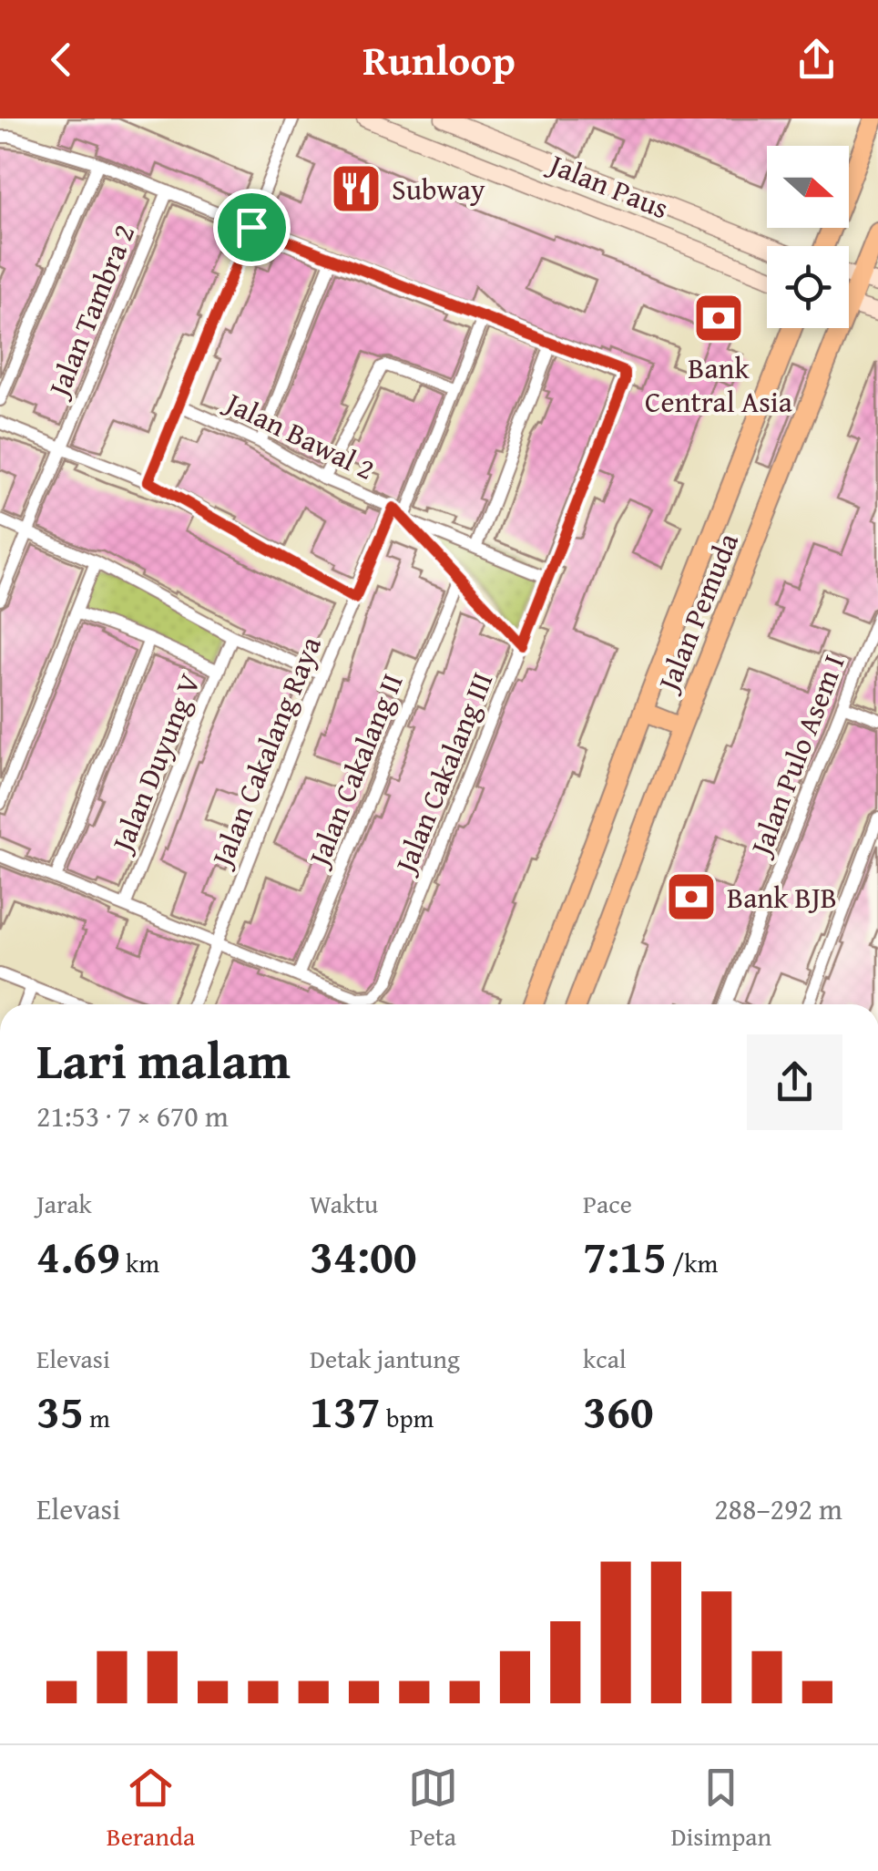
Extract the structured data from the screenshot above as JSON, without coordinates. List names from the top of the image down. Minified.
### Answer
{"streets":{"main road":["Jalan Paus","Jalan Pemuda"],"street":["Jalan Tambra 2","Jalan Bawal 2","Jalan Cakalang Raya","Jalan Pulo Asem I","Jalan Duyung V","Jalan Cakalang II","Jalan Cakalang III"]},"crossings":[["Jalan Bawal 2","Jalan Cakalang Raya"],["Jalan Bawal 2","Jalan Cakalang III"],["Jalan Cakalang II","Jalan Cakalang III"]],"places":{"restaurant":["Subway"],"bank":["Bank Central Asia","Bank BJB"]},"north":"right","page":{"header":"Runloop","heading":["Lari malam","21:53 · 7 × 670 m"],"stats":[["Jarak","4.69 km"],["Waktu","34:00"],["Pace","7:15 /km"],["Elevasi","35 m"],["Detak jantung","137 bpm"],["kcal","360"]],"chart":["Elevasi","288–292 m"],"tabs":["Beranda","Peta","Disimpan"]}}
